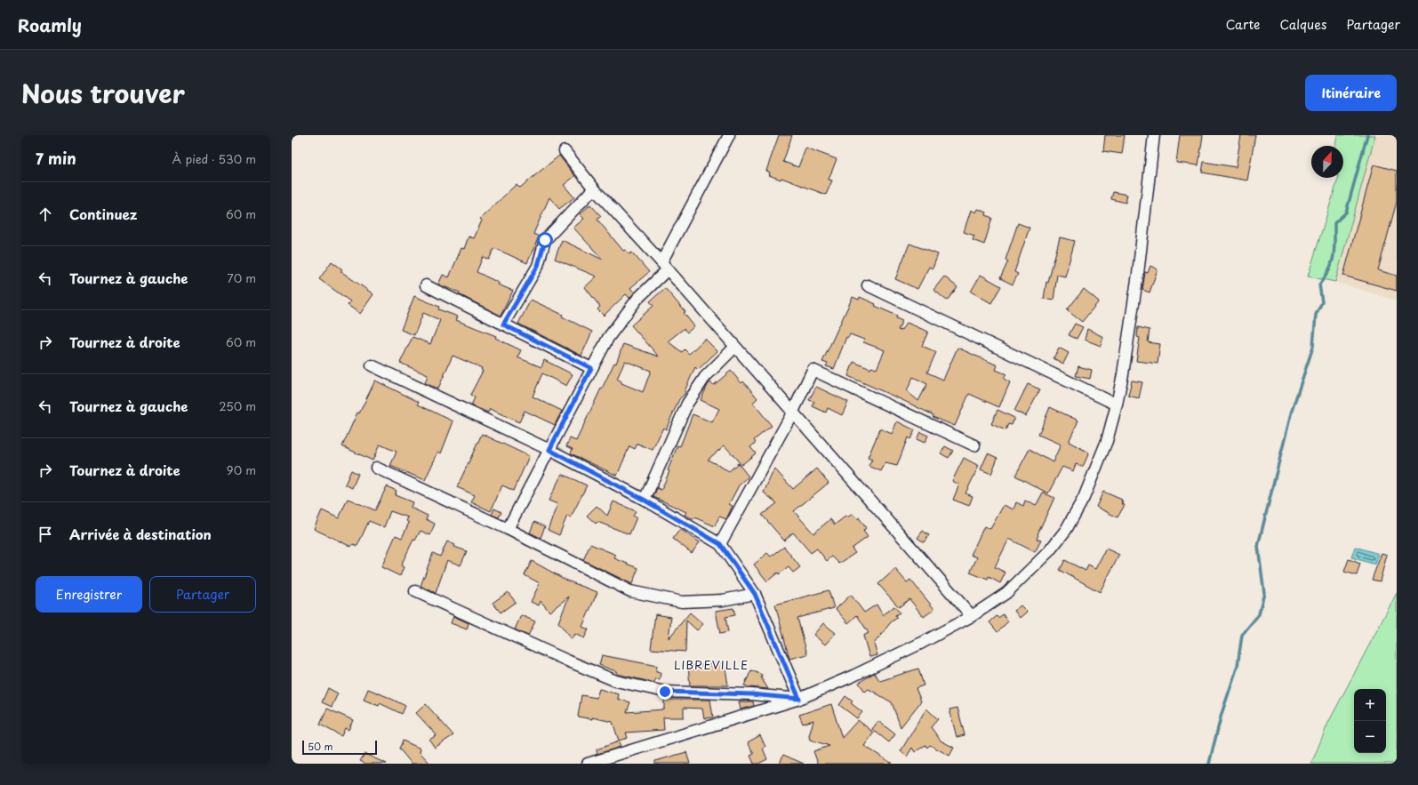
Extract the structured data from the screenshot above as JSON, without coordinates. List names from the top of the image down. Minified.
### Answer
{"districts":["LIBREVILLE"],"scale_bar":"50 m","north":"top","page":{"header":"Roamly","nav":["Carte","Calques","Partager"],"title":"Nous trouver","buttons":["Itinéraire",["Enregistrer","Partager"]],"heading":["7 min","À pied · 530 m"],"list":[["Continuez","60 m"],["Tournez à gauche","70 m"],["Tournez à droite","60 m"],["Tournez à gauche","250 m"],["Tournez à droite","90 m"],"Arrivée à destination"],"map_buttons":["+","−"],"scale":"50 m"}}
